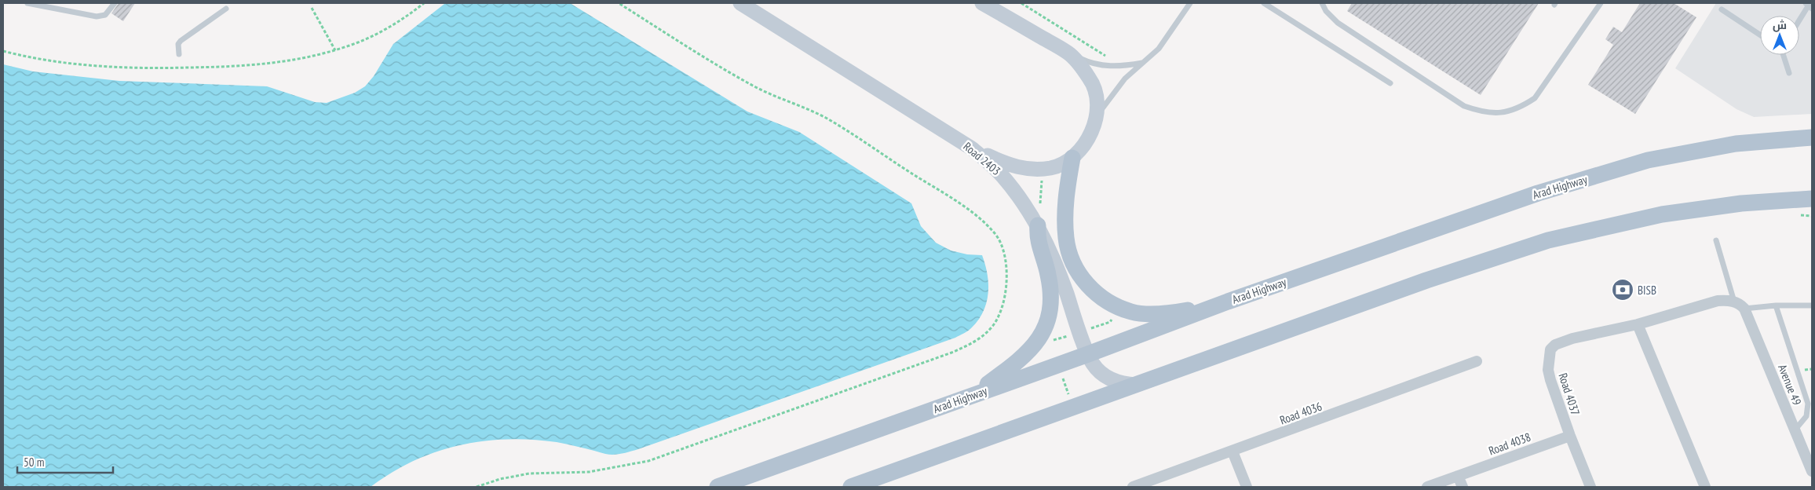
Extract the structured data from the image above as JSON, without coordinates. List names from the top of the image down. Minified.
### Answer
{"streets":{"main road":["Road 2403","Arad Highway"],"street":["Avenue 49","Road 4037","Road 4036","Road 4038"]},"crossings":[["Road 2403","Arad Highway"],["Road 4037","Road 4038"]],"places":{"bank":["BISB"]},"scale_bar":"50 m","north":"top"}
